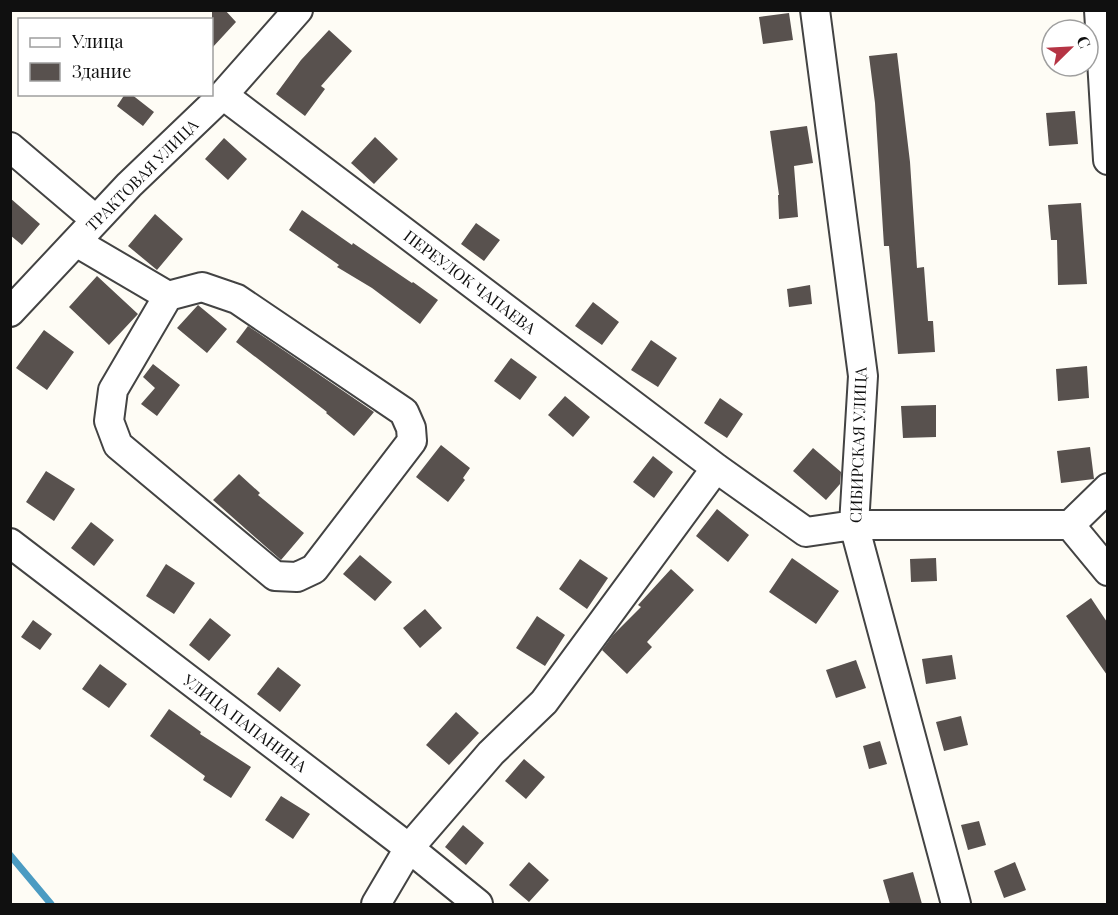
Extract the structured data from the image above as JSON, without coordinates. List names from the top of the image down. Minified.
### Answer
{"streets":{"street":["ТРАКТОВАЯ УЛИЦА","ПЕРЕУЛОК ЧАПАЕВА","СИБИРСКАЯ УЛИЦА","УЛИЦА ПАПАНИНА"]},"crossings":[["ТРАКТОВАЯ УЛИЦА","ПЕРЕУЛОК ЧАПАЕВА"],["ПЕРЕУЛОК ЧАПАЕВА","СИБИРСКАЯ УЛИЦА"]],"legend":["Улица","Здание"],"north":"top right"}
